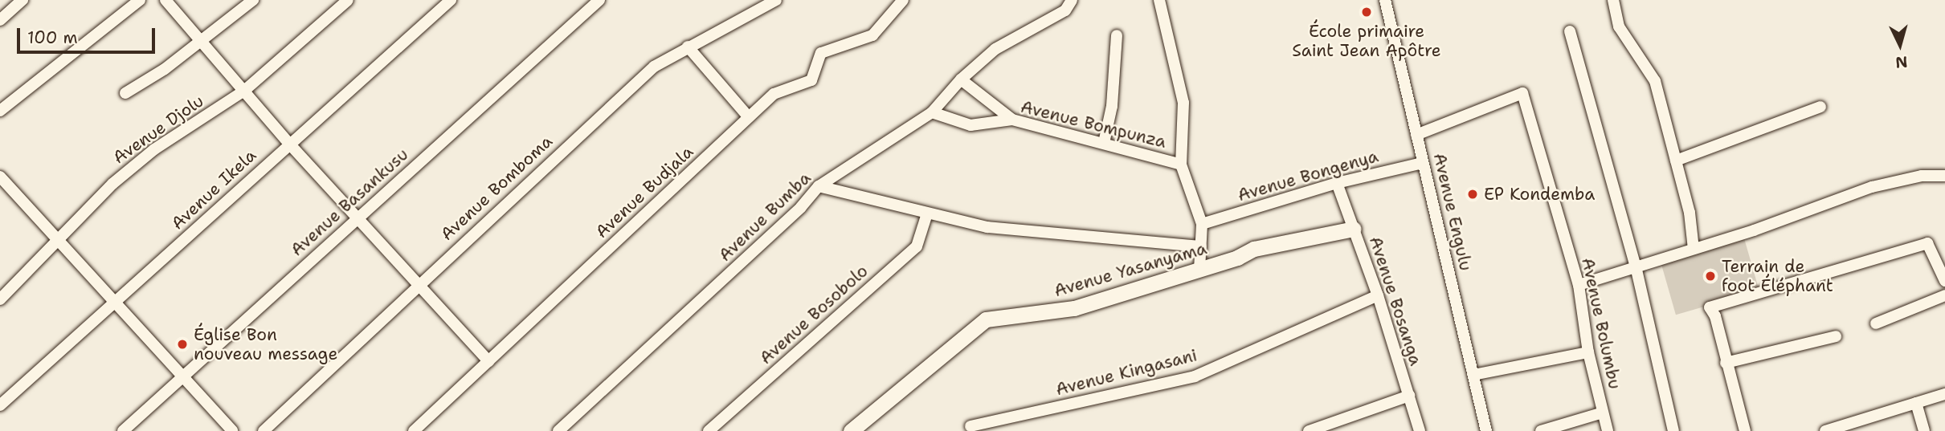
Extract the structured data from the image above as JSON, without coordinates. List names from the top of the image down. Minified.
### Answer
{"streets":{"street":["Avenue Bompunza","Avenue Djolu","Avenue Bongenya","Avenue Bomboma","Avenue Ikela","Avenue Budjala","Avenue Basankusu","Avenue Engulu","Avenue Bumba","Avenue Yasanyama","Avenue Bosanga","Avenue Bosobolo","Avenue Bolumbu","Avenue Kingasani"]},"crossings":[["Avenue Bompunza","Avenue Bumba"],["Avenue Bongenya","Avenue Engulu"],["Avenue Bongenya","Avenue Bosanga"],["Avenue Engulu","Avenue Bolumbu"],["Avenue Yasanyama","Avenue Bosanga"],["Avenue Bosanga","Avenue Kingasani"]],"places":["École primaire Saint Jean Apôtre","EP Kondemba","Terrain de foot Éléphant","Église Bon nouveau message"],"scale_bar":"100 m","north":"bottom"}
